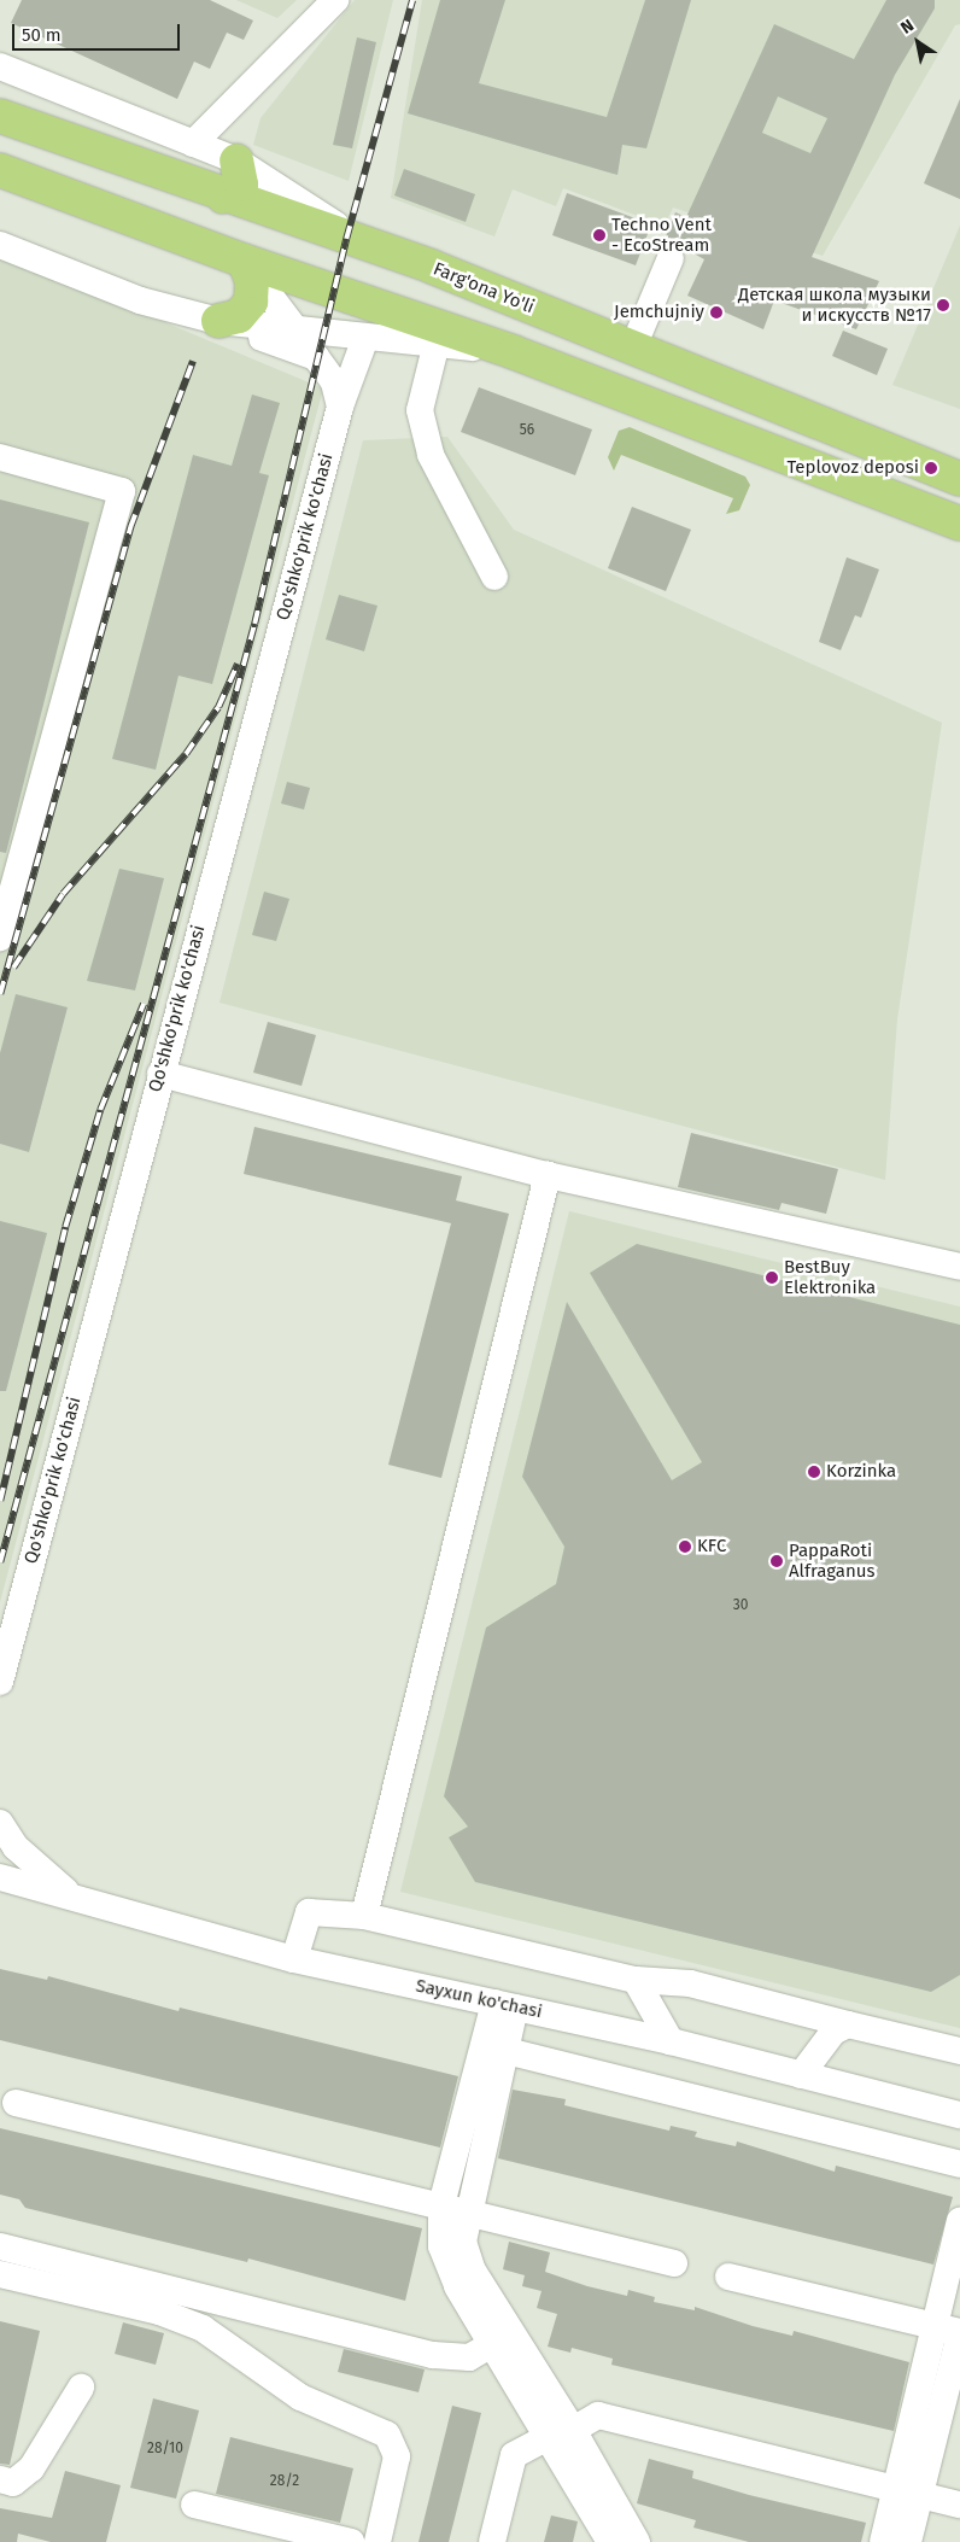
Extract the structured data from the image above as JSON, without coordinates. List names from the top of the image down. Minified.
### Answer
{"streets":{"main road":["Farg'ona Yo'li"],"street":["Qo'shko'prik ko'chasi","Sayxun ko'chasi"]},"places":["Techno Vent - EcoStream","Детская школа музыки и искусств №17","Jemchujniy","Teplovoz deposi","BestBuy Elektronika","Korzinka","KFC","PappaRoti Alfraganus"],"house_numbers":["56","30","28/10","28/2"],"scale_bar":"50 m","north":"top left"}
